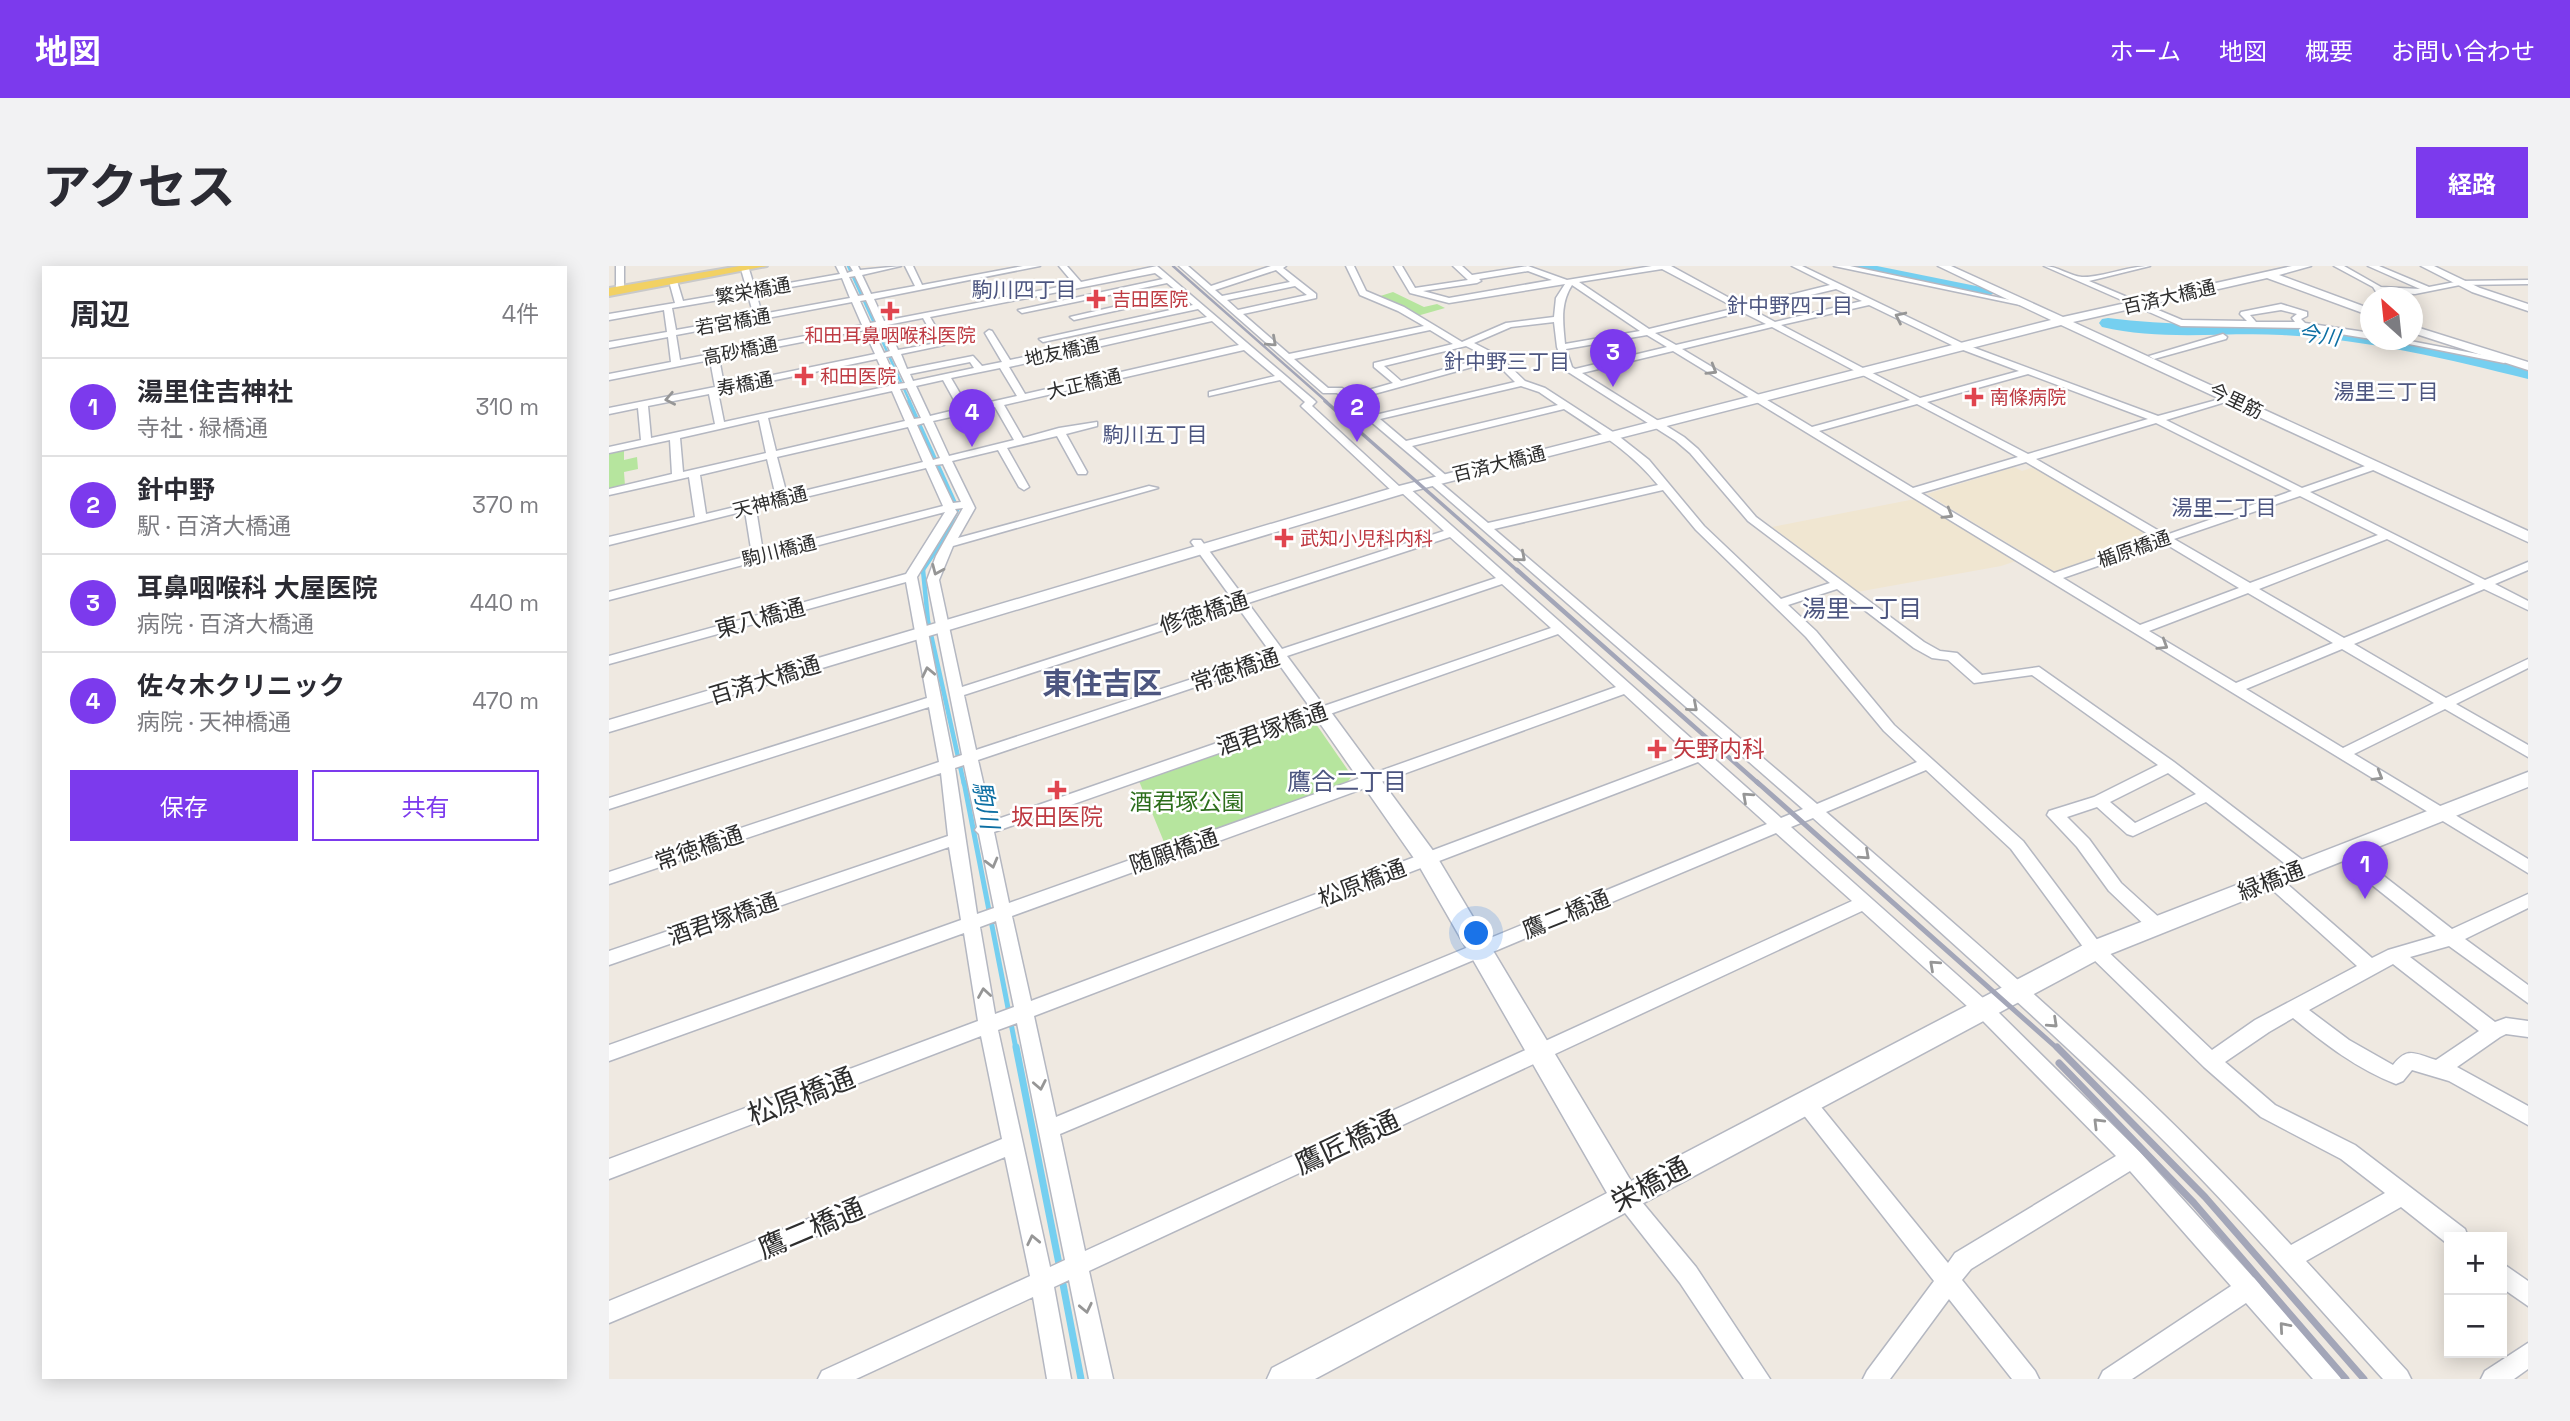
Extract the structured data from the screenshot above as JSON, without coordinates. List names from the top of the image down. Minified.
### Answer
{"streets":{"street":["繁栄橋通","百済大橋通","若宮橋通","高砂橋通","地友橋通","寿橋通","大正橋通","今里筋","天神橋通","楯原橋通","駒川橋通","修徳橋通","東八橋通","常徳橋通","酒君塚橋通","随願橋通","緑橋通","松原橋通","鷹二橋通","鷹匠橋通","栄橋通"]},"crossings":[["百済大橋通","今里筋"],["若宮橋通","高砂橋通"],["高砂橋通","寿橋通"],["今里筋","楯原橋通"],["緑橋通","栄橋通"]],"districts":["駒川四丁目","針中野四丁目","針中野三丁目","湯里三丁目","駒川五丁目","湯里二丁目","湯里一丁目","東住吉区","鷹合二丁目"],"water":["今川","駒川"],"parks":["酒君塚公園"],"places":{"health":["吉田医院","和田耳鼻咽喉科医院","和田医院","南條病院","武知小児科内科","矢野内科","坂田医院"]},"north":"top left","page":{"header":"地図","nav":["ホーム","地図","概要","お問い合わせ"],"title":"アクセス","buttons":["経路",["保存","共有"]],"heading":["周辺","4件"],"pins":["3","2","4","1"],"list":[{"mark":"1","name":"湯里住吉神社","note":"寺社 · 緑橋通","value":"310 m"},{"mark":"2","name":"針中野","note":"駅 · 百済大橋通","value":"370 m"},{"mark":"3","name":"耳鼻咽喉科 大屋医院","note":"病院 · 百済大橋通","value":"440 m"},{"mark":"4","name":"佐々木クリニック","note":"病院 · 天神橋通","value":"470 m"}],"map_buttons":["+","−"]}}
